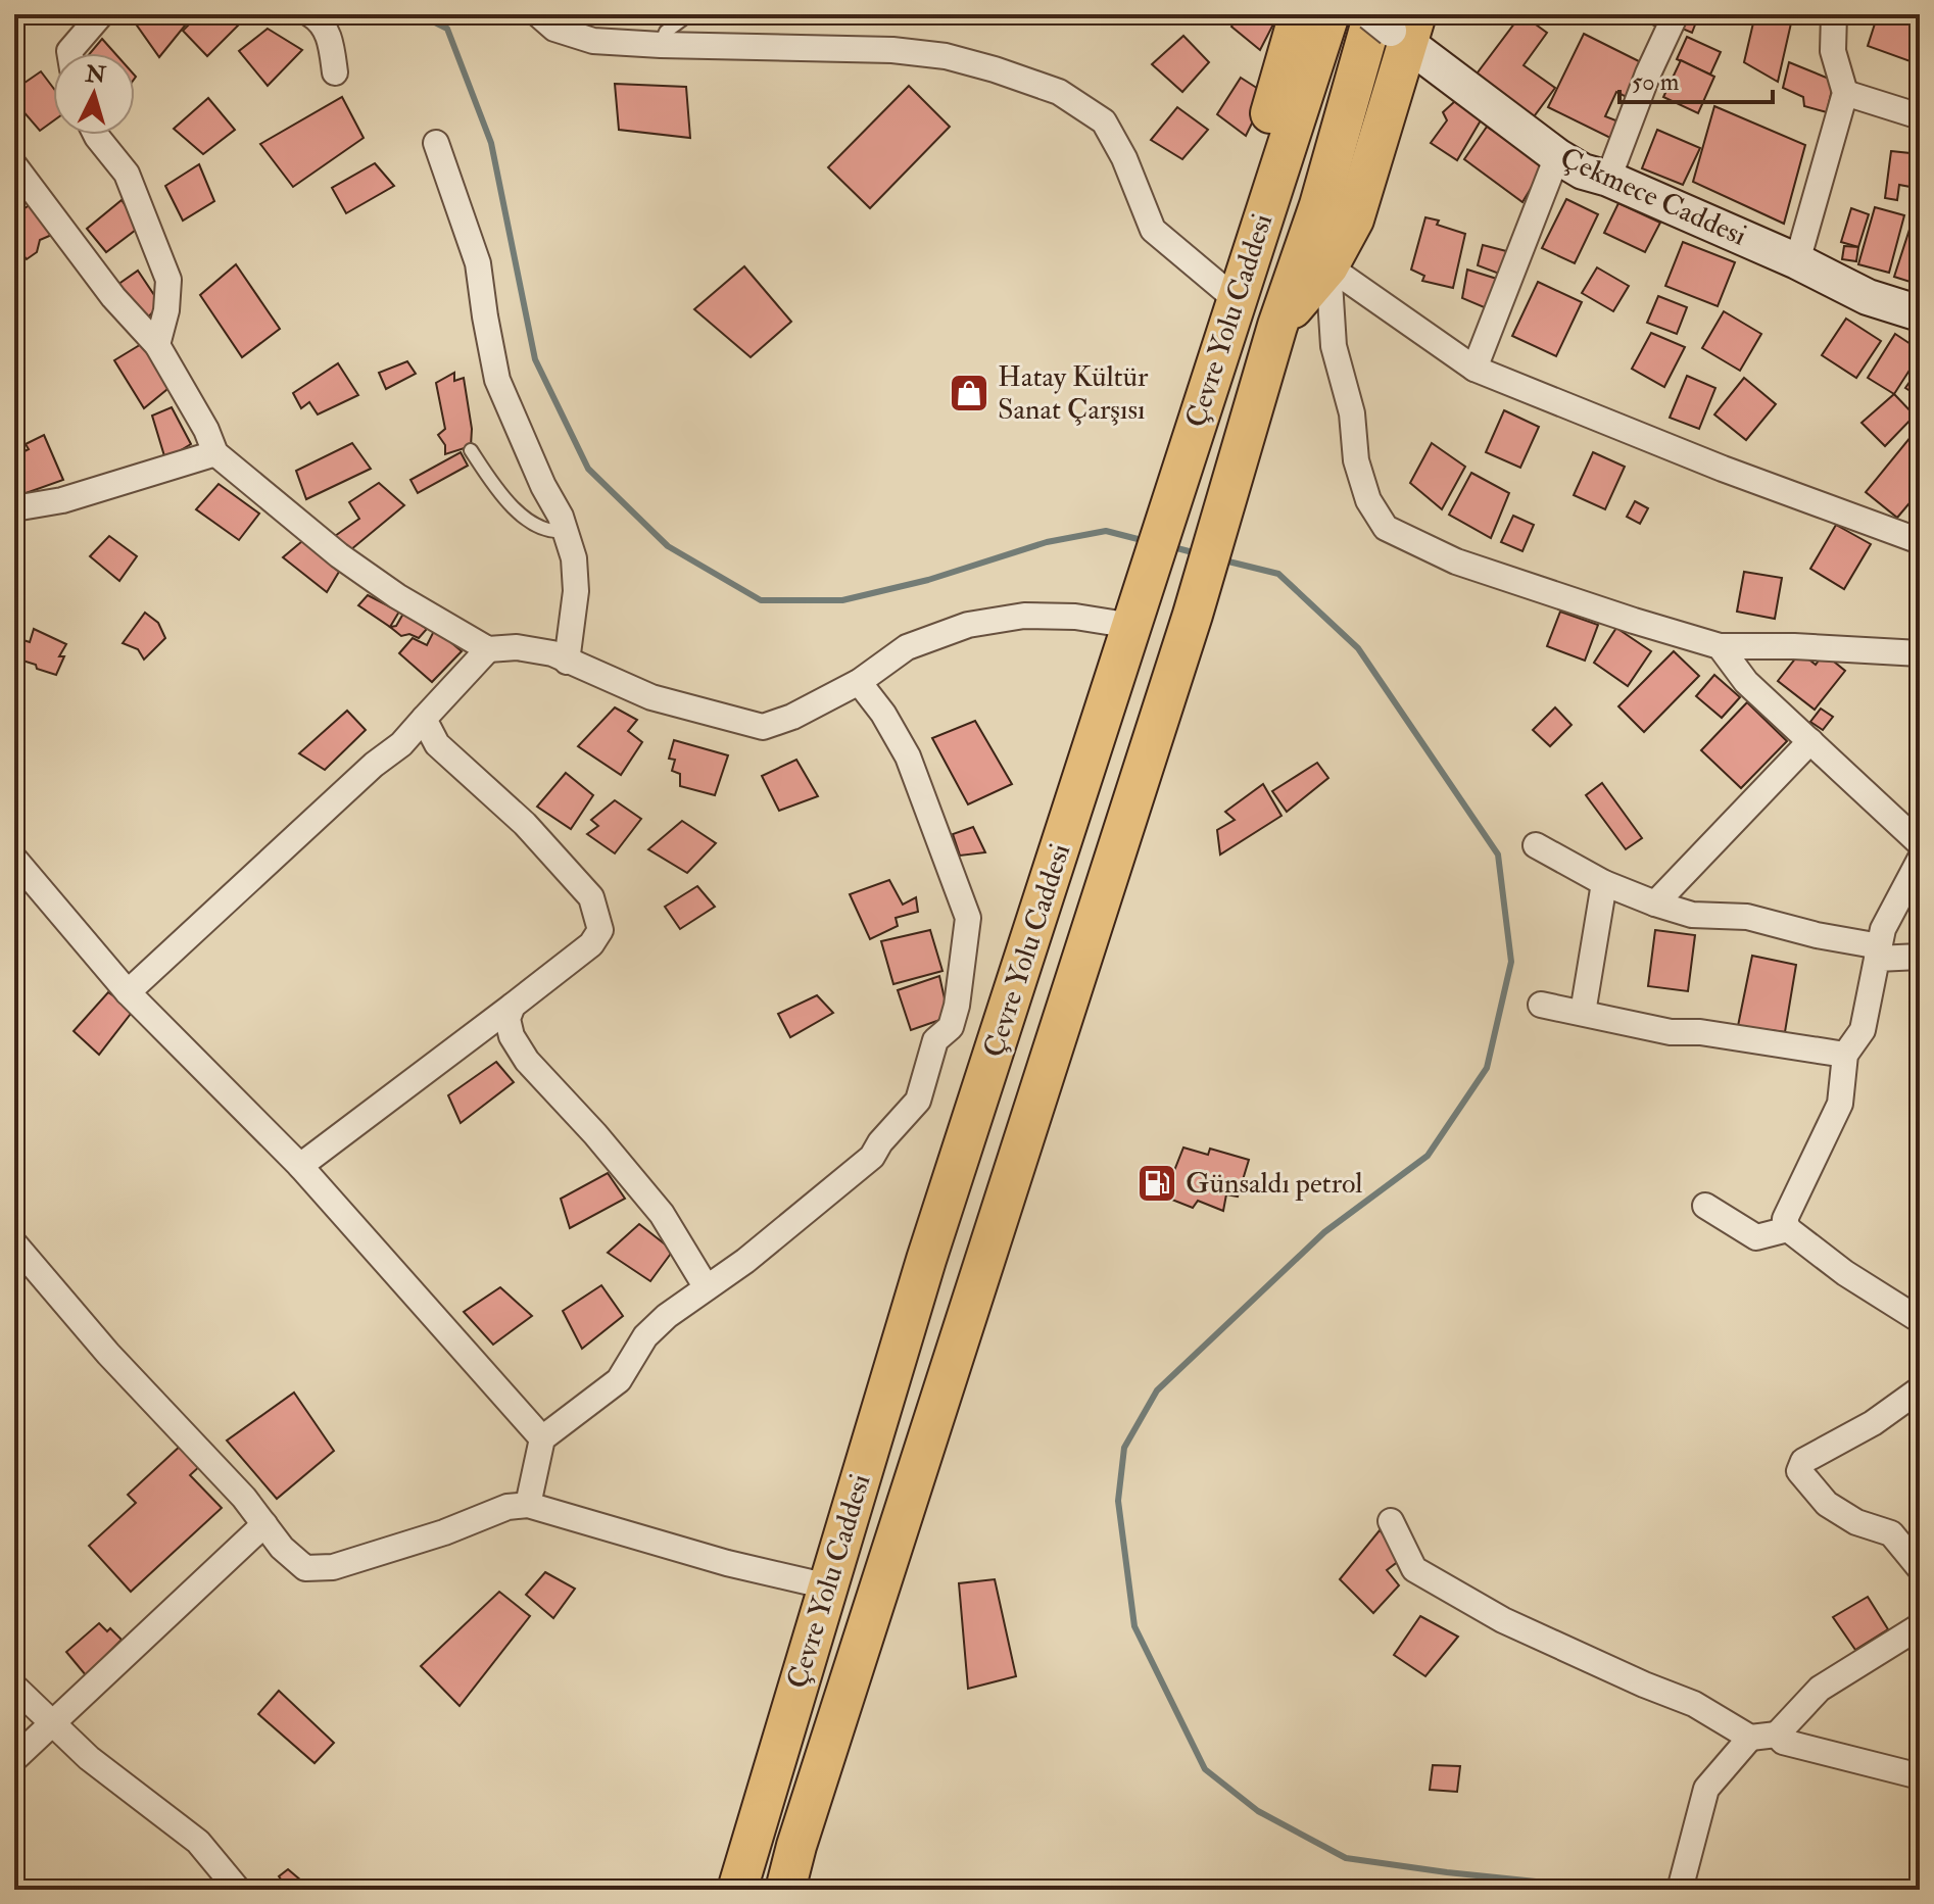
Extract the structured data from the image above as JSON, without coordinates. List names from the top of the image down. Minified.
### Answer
{"streets":{"highway":["Çevre Yolu Caddesi"],"main road":["Çekmece Caddesi"]},"crossings":[["Çekmece Caddesi","Çevre Yolu Caddesi"]],"places":{"shop":["Hatay Kültür Sanat Çarşısı"],"fuel station":["Günsaldı petrol"]},"scale_bar":"50 m","north":"top"}
